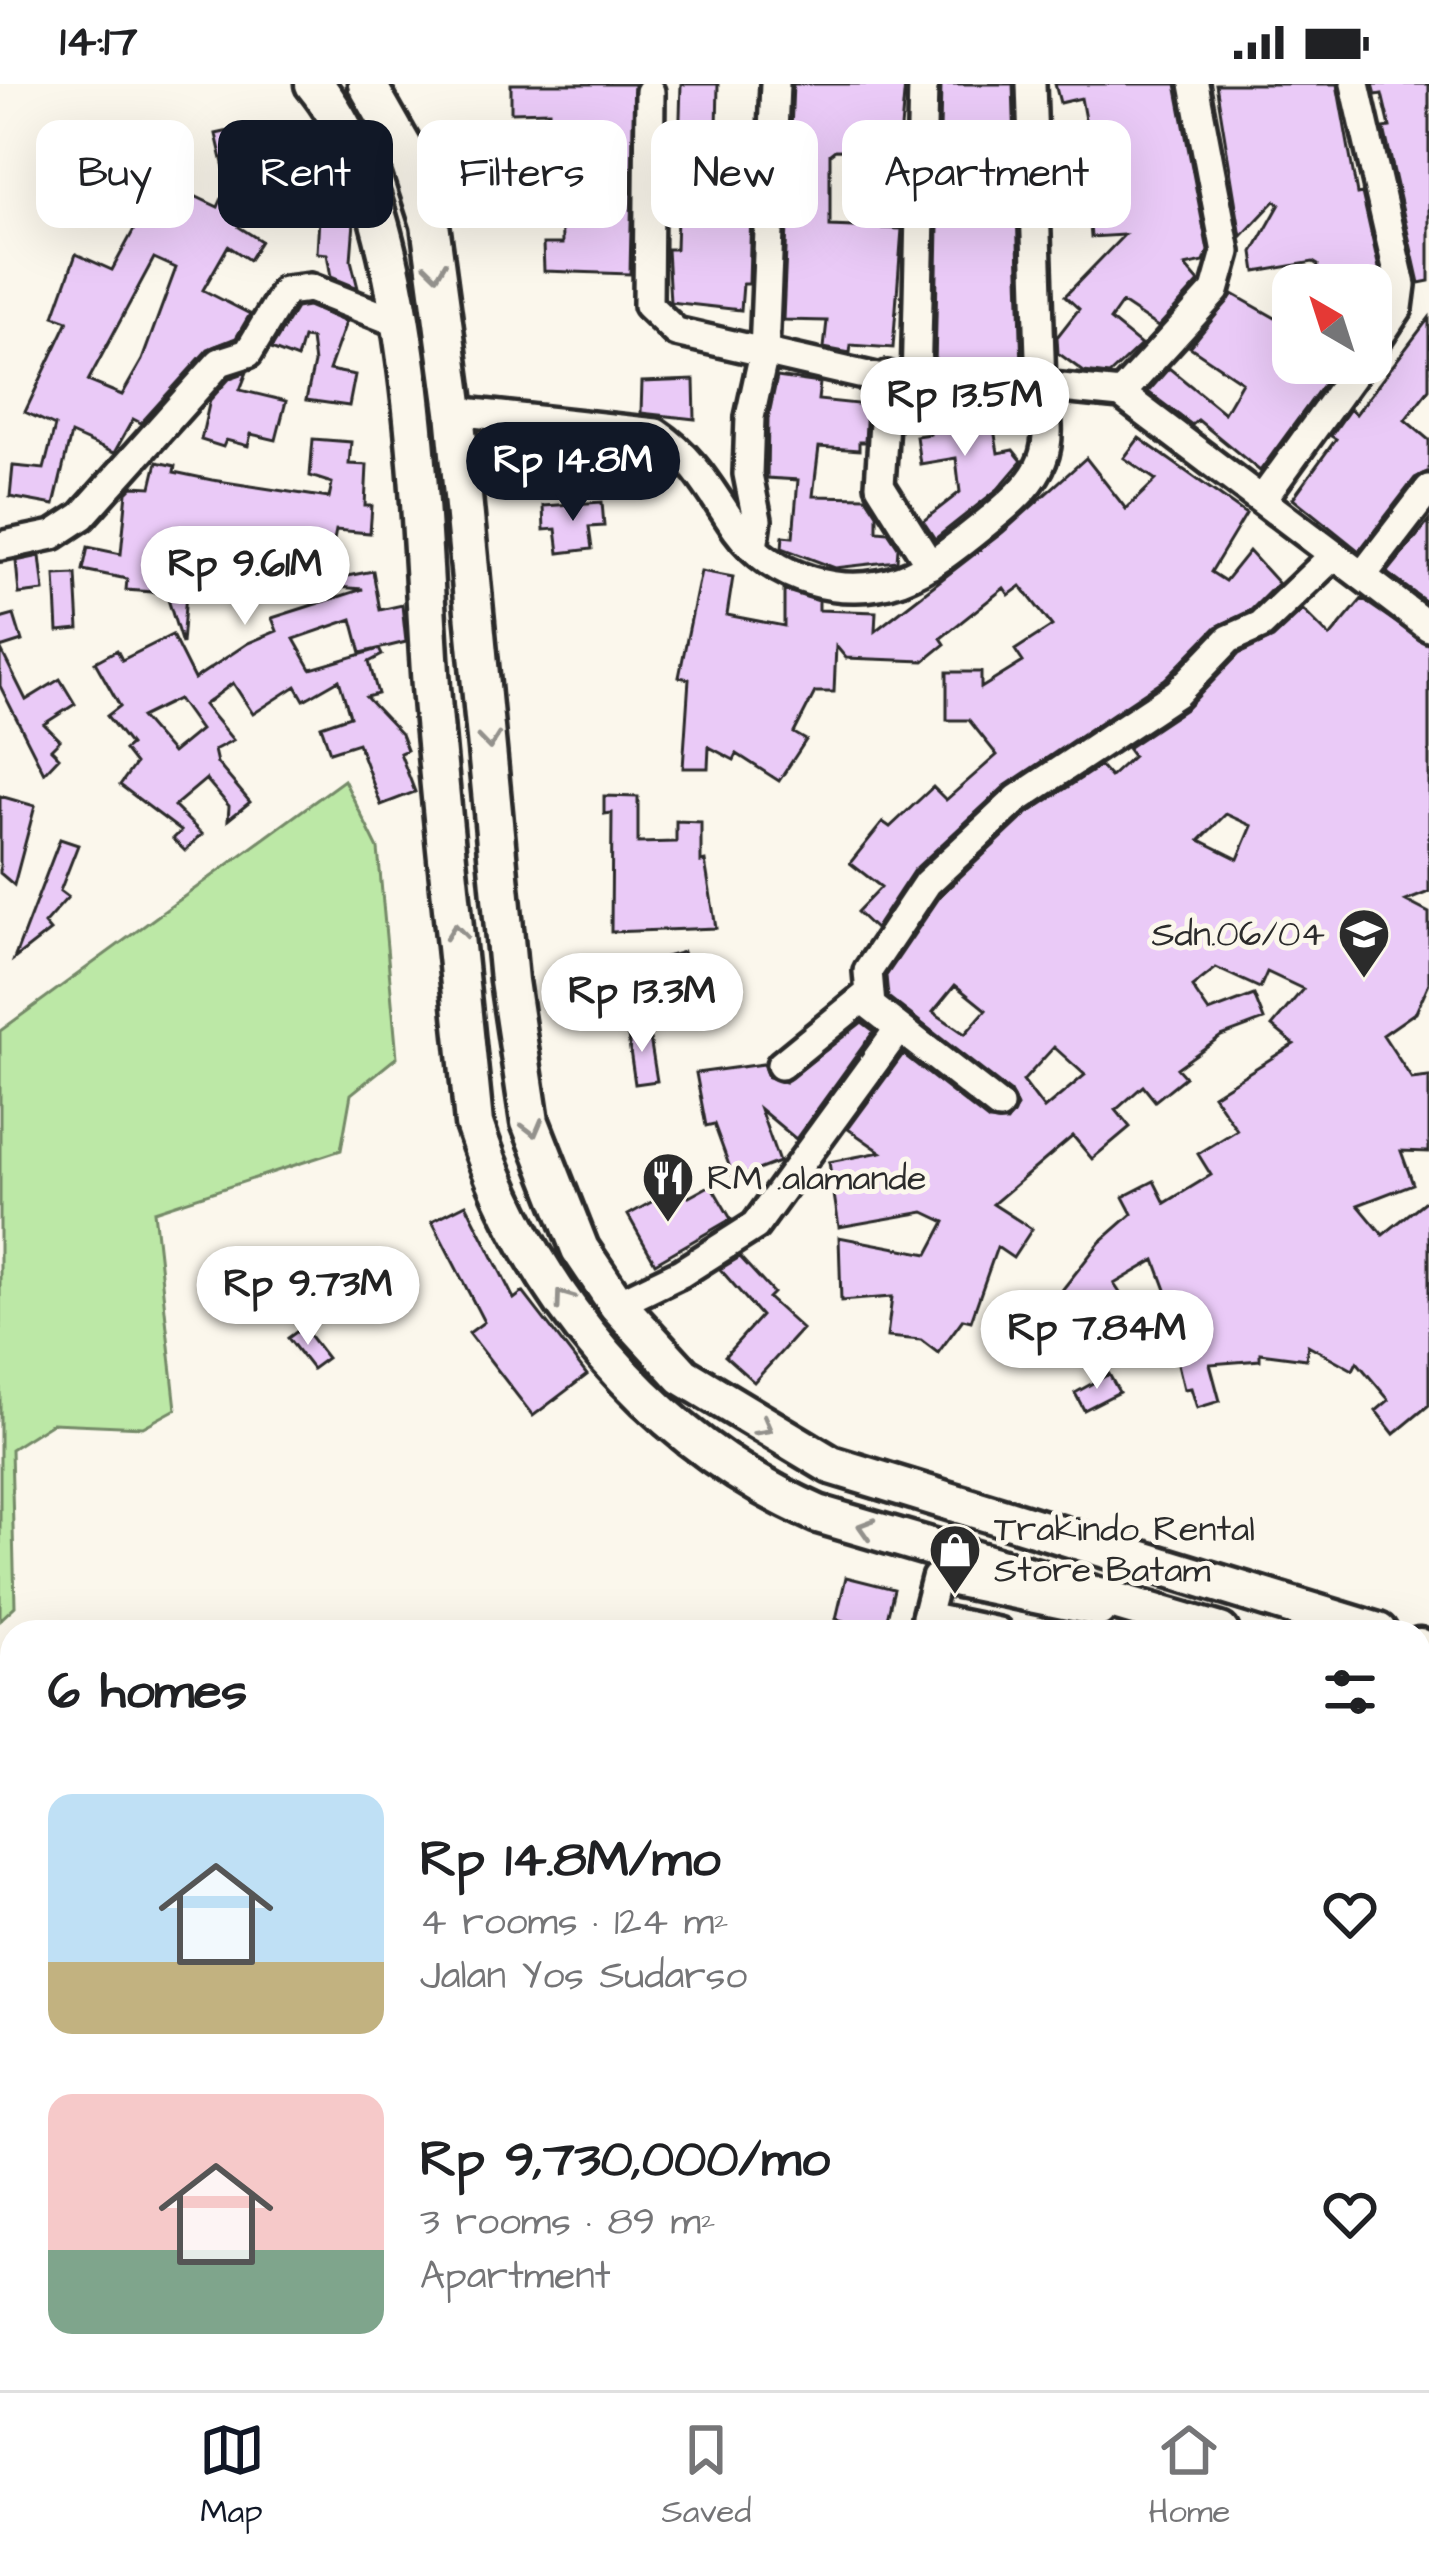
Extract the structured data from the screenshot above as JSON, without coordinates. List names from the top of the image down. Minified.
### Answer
{"places":{"school or university":["Sdn.06/04"],"restaurant":["RM .alamande"],"shop":["Trakindo Rental Store Batam"]},"north":"top left","page":{"status":"14:17","chip":["Buy","Rent","Filters","New","Apartment"],"price":["Rp 13.5M","Rp 14.8M","Rp 9.61M","Rp 13.3M","Rp 9.73M","Rp 7.84M"],"heading":"6 homes","list":[{"name":"Rp 14.8M/mo","note":"4 rooms · 124 m² · Jalan Yos Sudarso"},{"name":"Rp 9,730,000/mo","note":"3 rooms · 89 m² · Apartment"}],"tabs":["Map","Saved","Home"]}}
